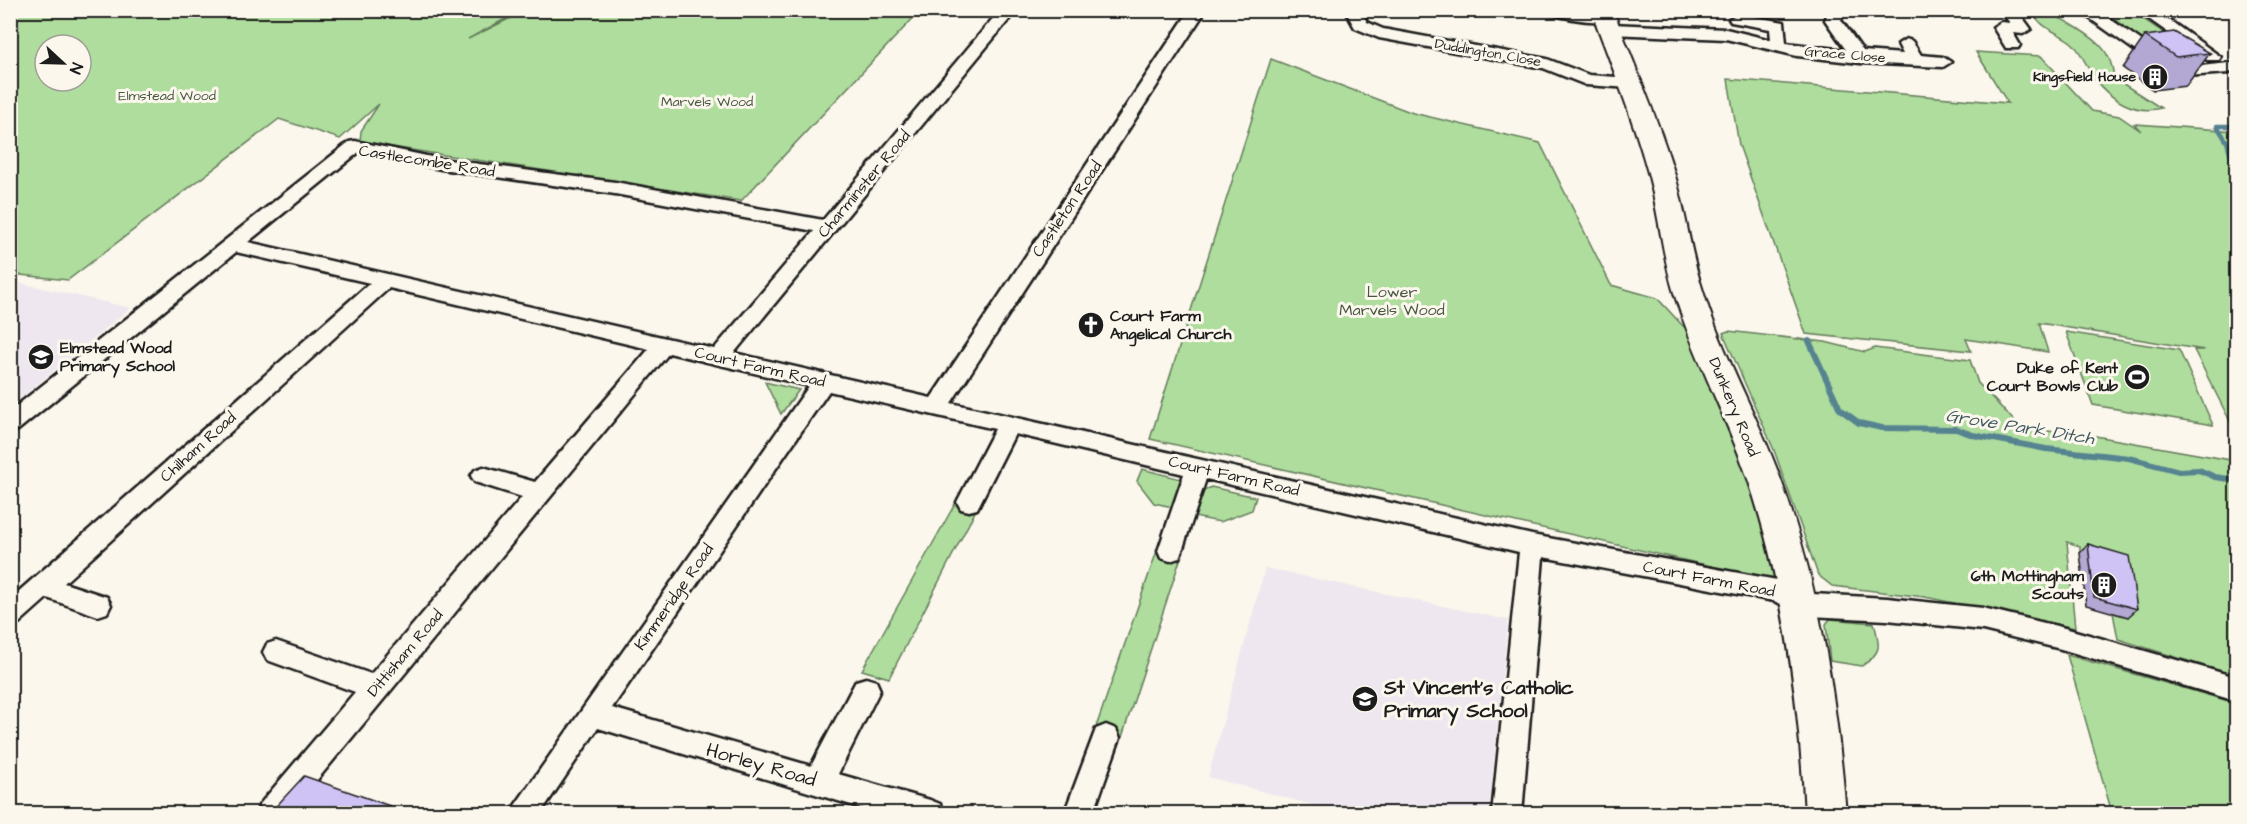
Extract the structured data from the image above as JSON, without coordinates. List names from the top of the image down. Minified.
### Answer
{"streets":{"street":["Duddington Close","Grace Close","Castlecombe Road","Charminster Road","Castleton Road","Court Farm Road","Dunkery Road","Chilham Road","Kimmeridge Road","Dittisham Road","Horley Road"]},"crossings":[["Duddington Close","Dunkery Road"],["Grace Close","Dunkery Road"],["Castlecombe Road","Charminster Road"],["Castlecombe Road","Court Farm Road"],["Charminster Road","Court Farm Road"],["Castleton Road","Court Farm Road"],["Court Farm Road","Dunkery Road"],["Court Farm Road","Chilham Road"],["Court Farm Road","Kimmeridge Road"],["Court Farm Road","Dittisham Road"],["Kimmeridge Road","Horley Road"]],"water":["Grove Park Ditch"],"parks":["Elmstead Wood","Marvels Wood","Lower Marvels Wood"],"places":{"building":["Kingsfield House","6th Mottingham Scouts"],"church":["Court Farm Angelical Church"],"school or university":["Elmstead Wood Primary School","St Vincent's Catholic Primary School"],"sports":["Duke of Kent Court Bowls Club"]},"north":"right"}
